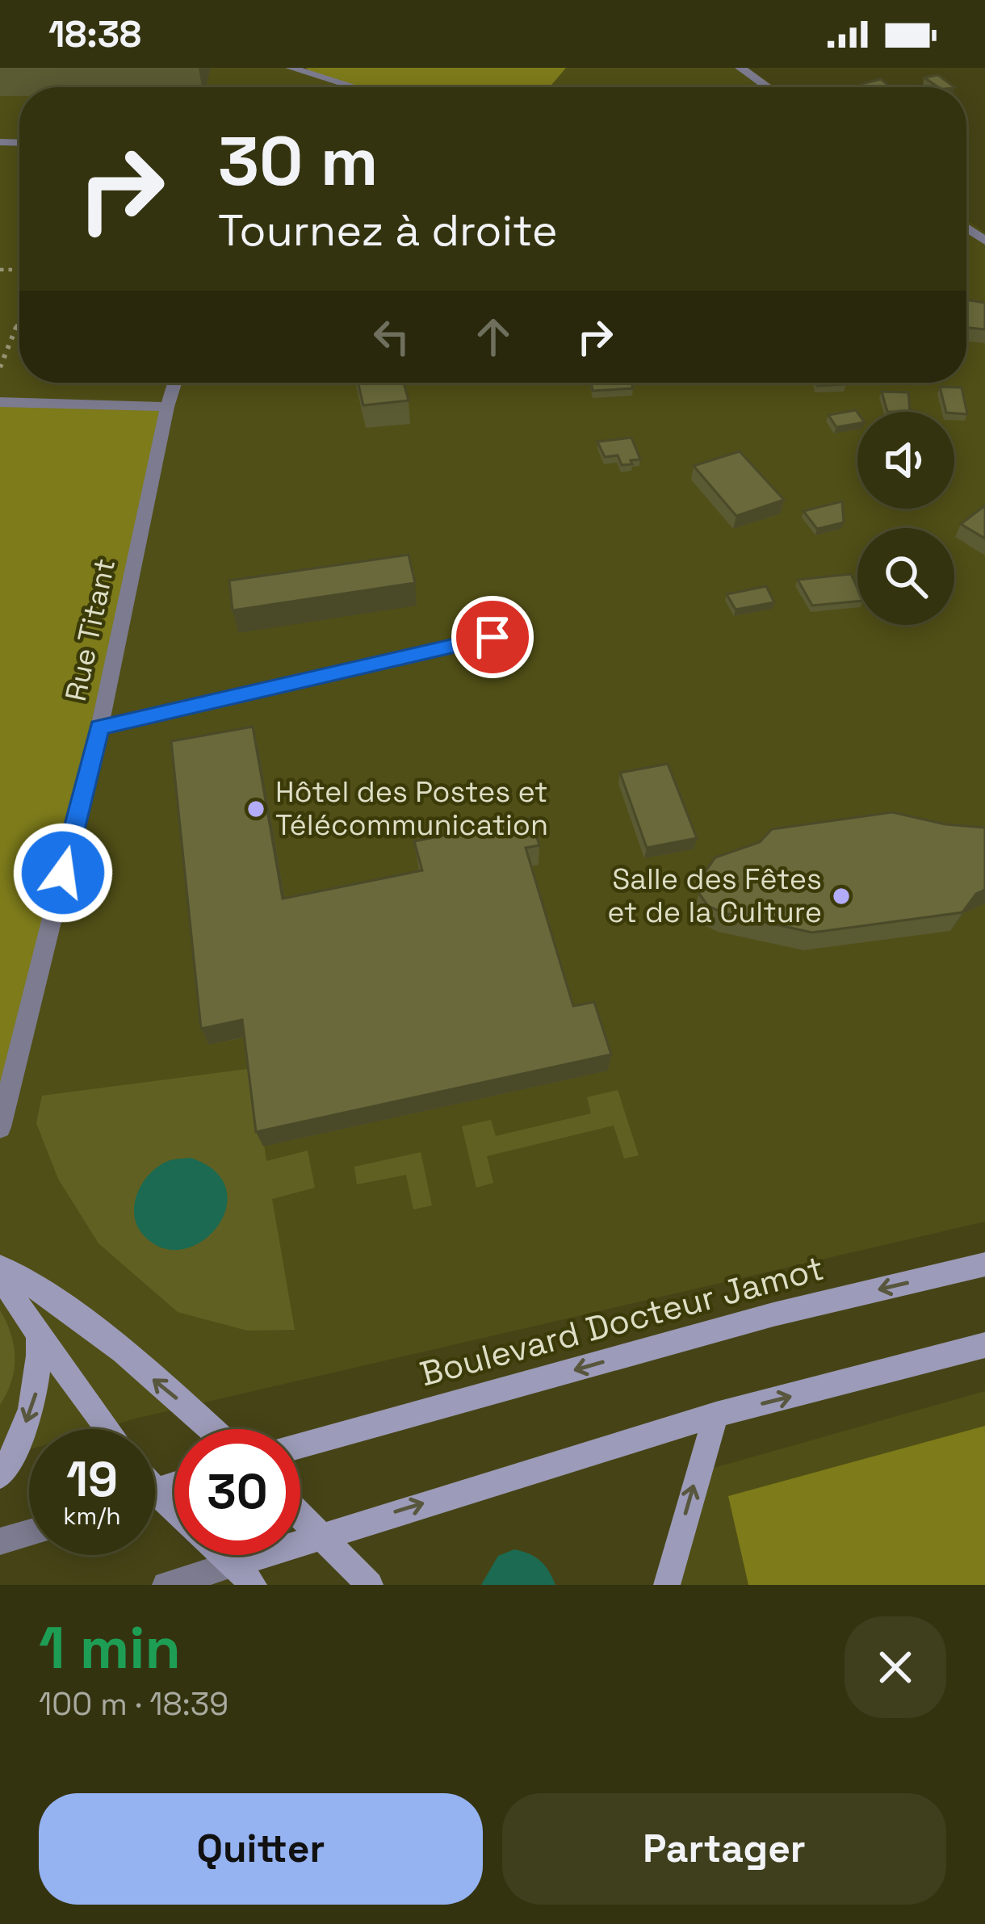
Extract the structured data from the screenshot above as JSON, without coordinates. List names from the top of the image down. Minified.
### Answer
{"streets":{"main road":["Boulevard Docteur Jamot"],"street":["Rue Titant"]},"places":["Hôtel des Postes et Télécommunication","Salle des Fêtes et de la Culture"],"page":{"status":"18:38","turn":["30 m","Tournez à droite"],"speed":"19 km/h","limit":"30","heading":["1 min","100 m · 18:39"],"buttons":["Quitter","Partager"]}}
